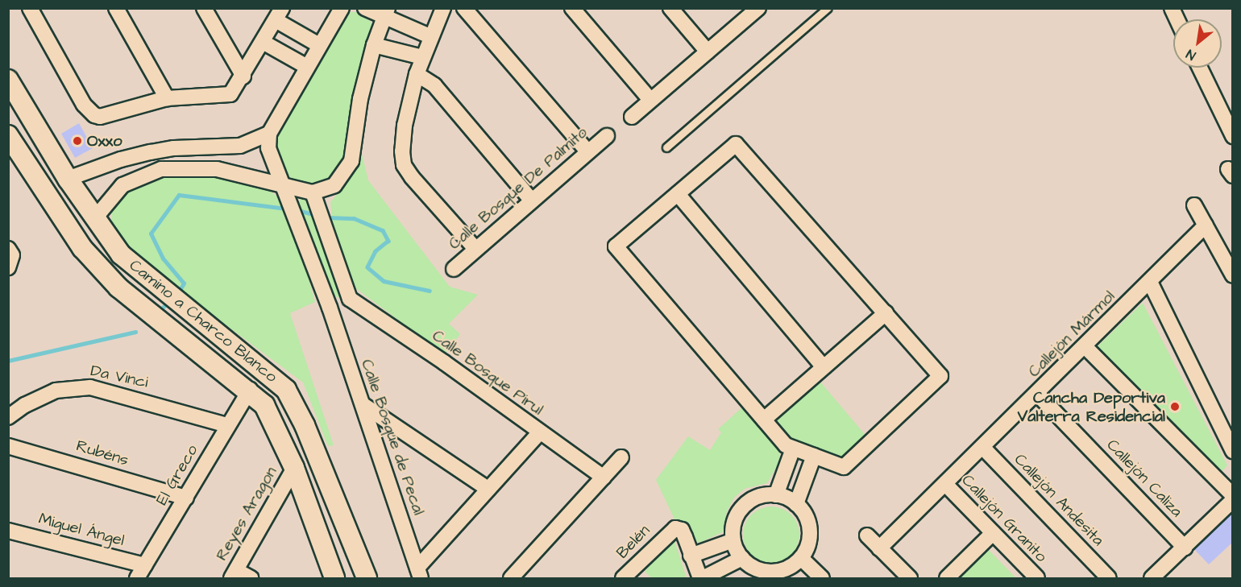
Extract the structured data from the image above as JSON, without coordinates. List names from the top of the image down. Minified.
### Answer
{"streets":{"street":["Calle Bosque De Palmito","Camino a Charco Blanco","Callejón Mármol","Calle Bosque Pirul","Da Vinci","Calle Bosque de Pecal","Rubéns","El Greco","Callejón Caliza","Callejón Andesita","Reyes Aragon","Callejón Granito","Miguel Ángel","Belén"]},"crossings":[["Camino a Charco Blanco","El Greco"],["Camino a Charco Blanco","Reyes Aragon"],["Callejón Mármol","Callejón Caliza"],["Callejón Mármol","Callejón Andesita"],["Callejón Mármol","Callejón Granito"],["Da Vinci","El Greco"],["Rubéns","El Greco"],["El Greco","Miguel Ángel"]],"places":["Oxxo","Cancha Deportiva Valterra Residencial"],"north":"bottom left"}
